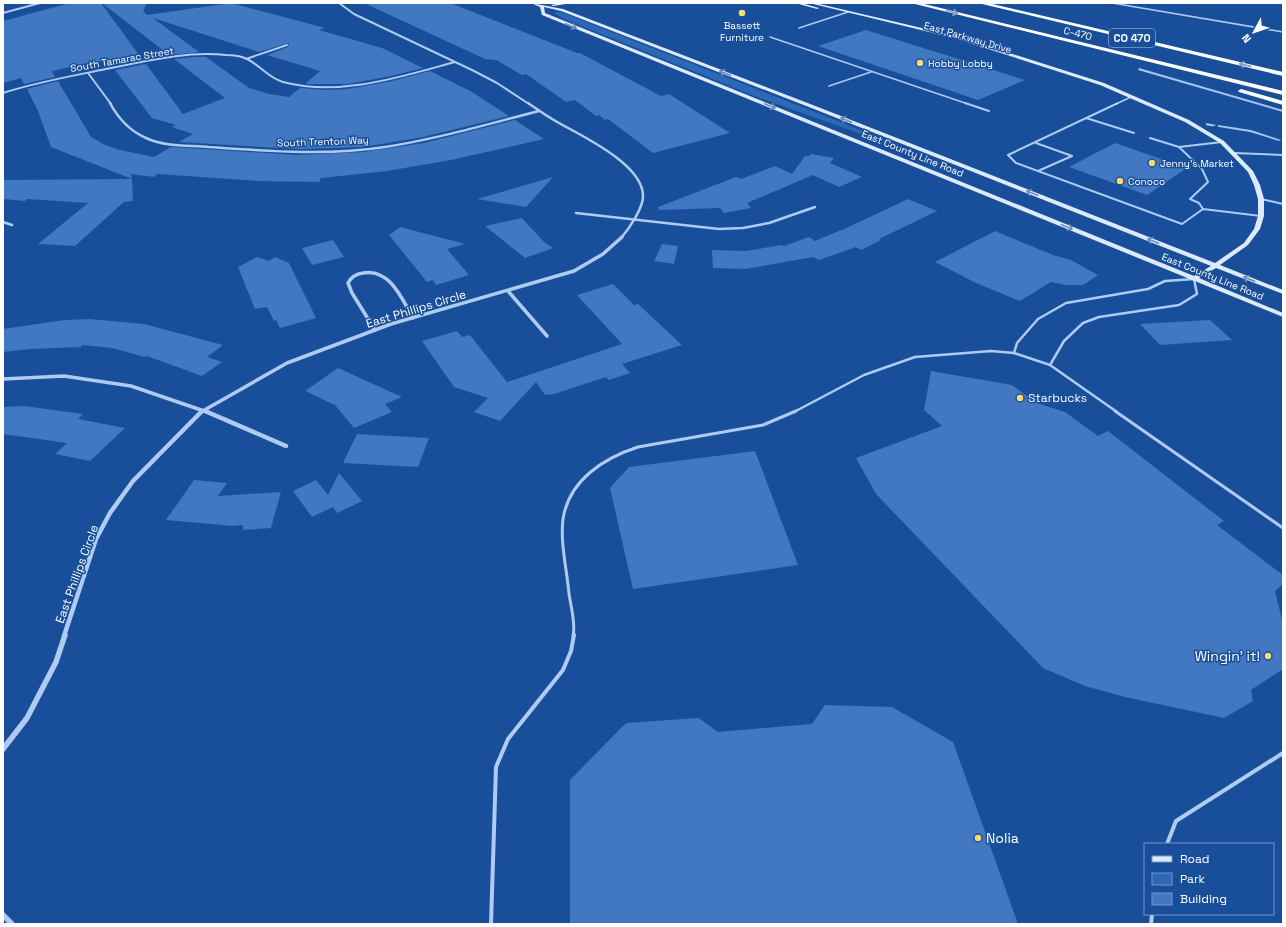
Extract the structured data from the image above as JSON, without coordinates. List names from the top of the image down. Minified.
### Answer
{"streets":{"highway":["C-470","CO 470"],"main road":["East Parkway Drive","East County Line Road"],"street":["South Tamarac Street","South Trenton Way","East Phillips Circle"]},"crossings":[["East Parkway Drive","East County Line Road"],["South Tamarac Street","South Trenton Way"],["South Tamarac Street","East Phillips Circle"],["South Trenton Way","East Phillips Circle"]],"places":["Bassett Furniture","Hobby Lobby","Jenny's Market","Conoco","Starbucks","Wingin' it!","Nolia"],"legend":["Road","Park","Building"],"north":"bottom left"}
